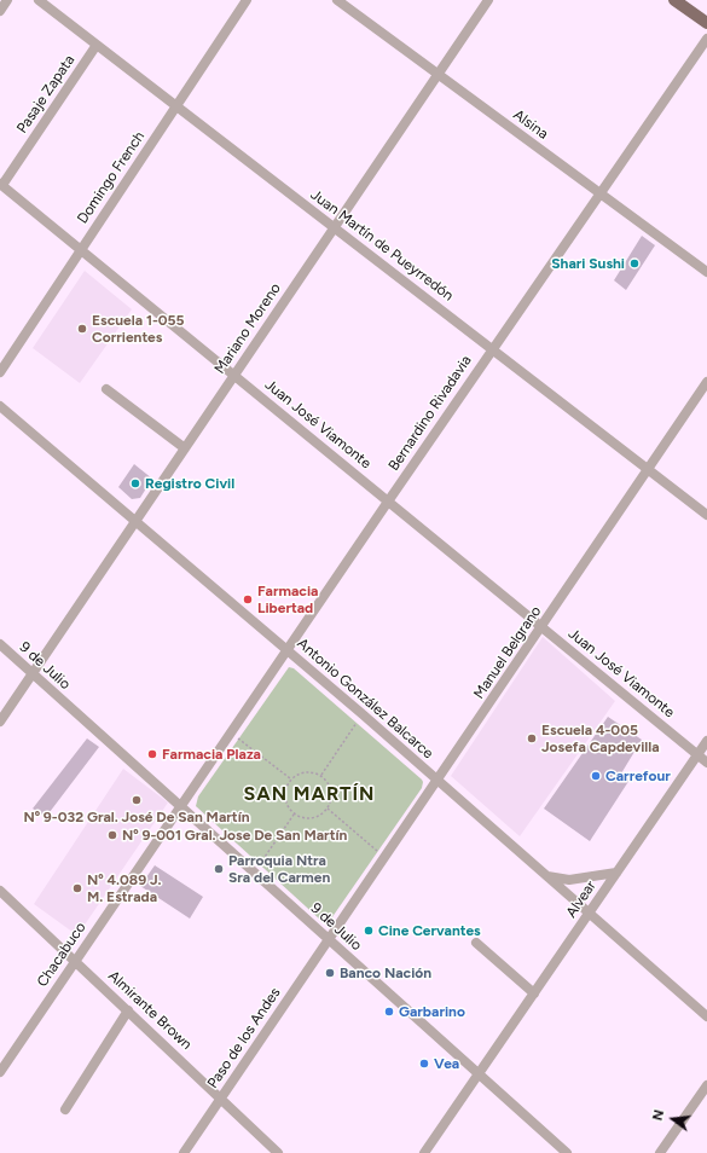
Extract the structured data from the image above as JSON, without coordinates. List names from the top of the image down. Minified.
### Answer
{"streets":{"street":["Pasaje Zapata","Alsina","Domingo French","Juan Martín de Pueyrredón","Mariano Moreno","Bernardino Rivadavia","Juan José Viamonte","Manuel Belgrano","9 de Julio","Antonio González Balcarce","Alvear","Chacabuco","Almirante Brown","Paso de los Andes"]},"crossings":[["Pasaje Zapata","Juan Martín de Pueyrredón"],["Pasaje Zapata","Juan José Viamonte"],["Alsina","Mariano Moreno"],["Alsina","Bernardino Rivadavia"],["Domingo French","Juan Martín de Pueyrredón"],["Domingo French","Juan José Viamonte"],["Juan Martín de Pueyrredón","Mariano Moreno"],["Juan Martín de Pueyrredón","Bernardino Rivadavia"],["Juan Martín de Pueyrredón","Manuel Belgrano"],["Mariano Moreno","Juan José Viamonte"],["Mariano Moreno","9 de Julio"],["Mariano Moreno","Antonio González Balcarce"],["Bernardino Rivadavia","Juan José Viamonte"],["Bernardino Rivadavia","9 de Julio"],["Bernardino Rivadavia","Antonio González Balcarce"],["Bernardino Rivadavia","Chacabuco"],["Juan José Viamonte","Manuel Belgrano"],["Juan José Viamonte","Alvear"],["Manuel Belgrano","9 de Julio"],["Manuel Belgrano","Antonio González Balcarce"],["Manuel Belgrano","Paso de los Andes"],["9 de Julio","Alvear"],["9 de Julio","Chacabuco"],["9 de Julio","Paso de los Andes"],["Antonio González Balcarce","Alvear"],["Chacabuco","Almirante Brown"],["Almirante Brown","Paso de los Andes"]],"districts":["SAN MARTÍN"],"places":["Shari Sushi","Escuela 1-055 Corrientes","Registro Civil","Farmacia Libertad","Escuela 4-005 Josefa Capdevilla","Farmacia Plaza","Carrefour","Nº 9-032 Gral. José De San Martín","Nº 9-001 Gral. Jose De San Martín","Parroquia Ntra Sra del Carmen","Nº 4.089 J. M. Estrada","Cine Cervantes","Banco Nación","Garbarino","Vea"],"north":"left"}
